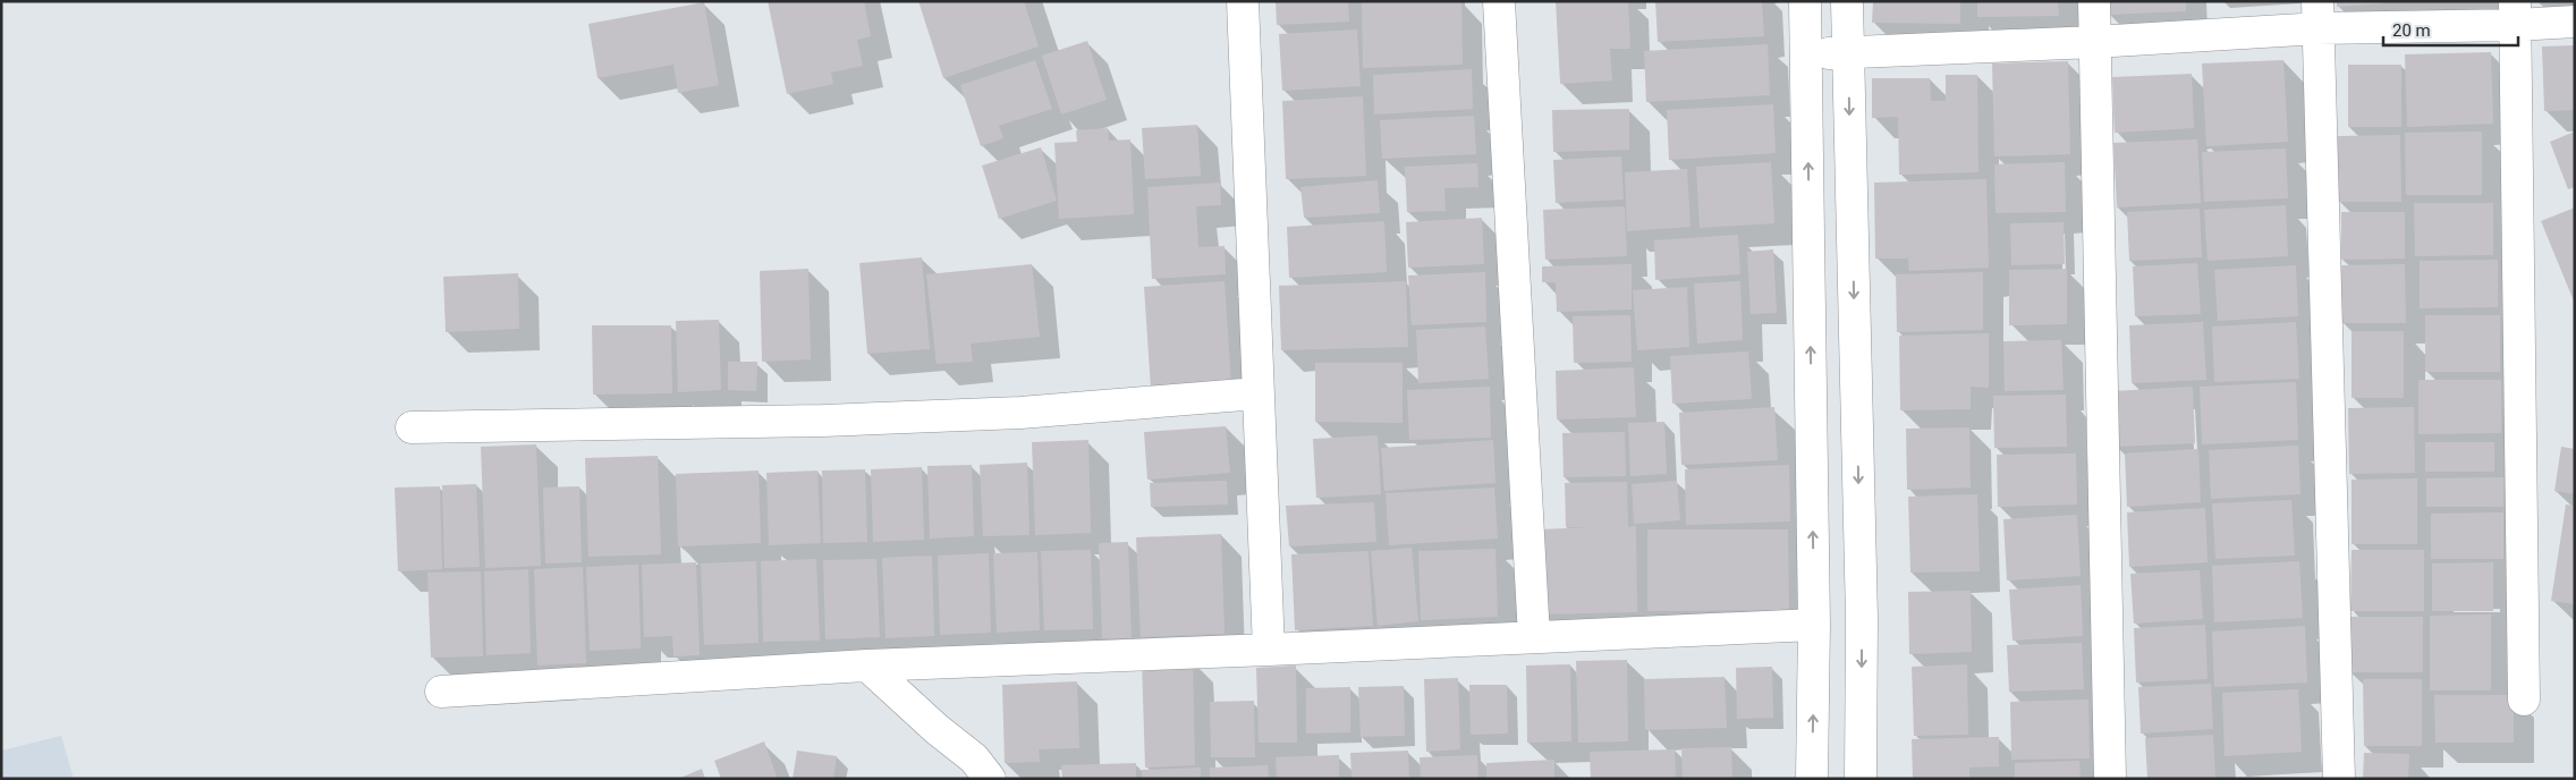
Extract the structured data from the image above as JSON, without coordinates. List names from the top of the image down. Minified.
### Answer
{"scale_bar":"20 m"}
